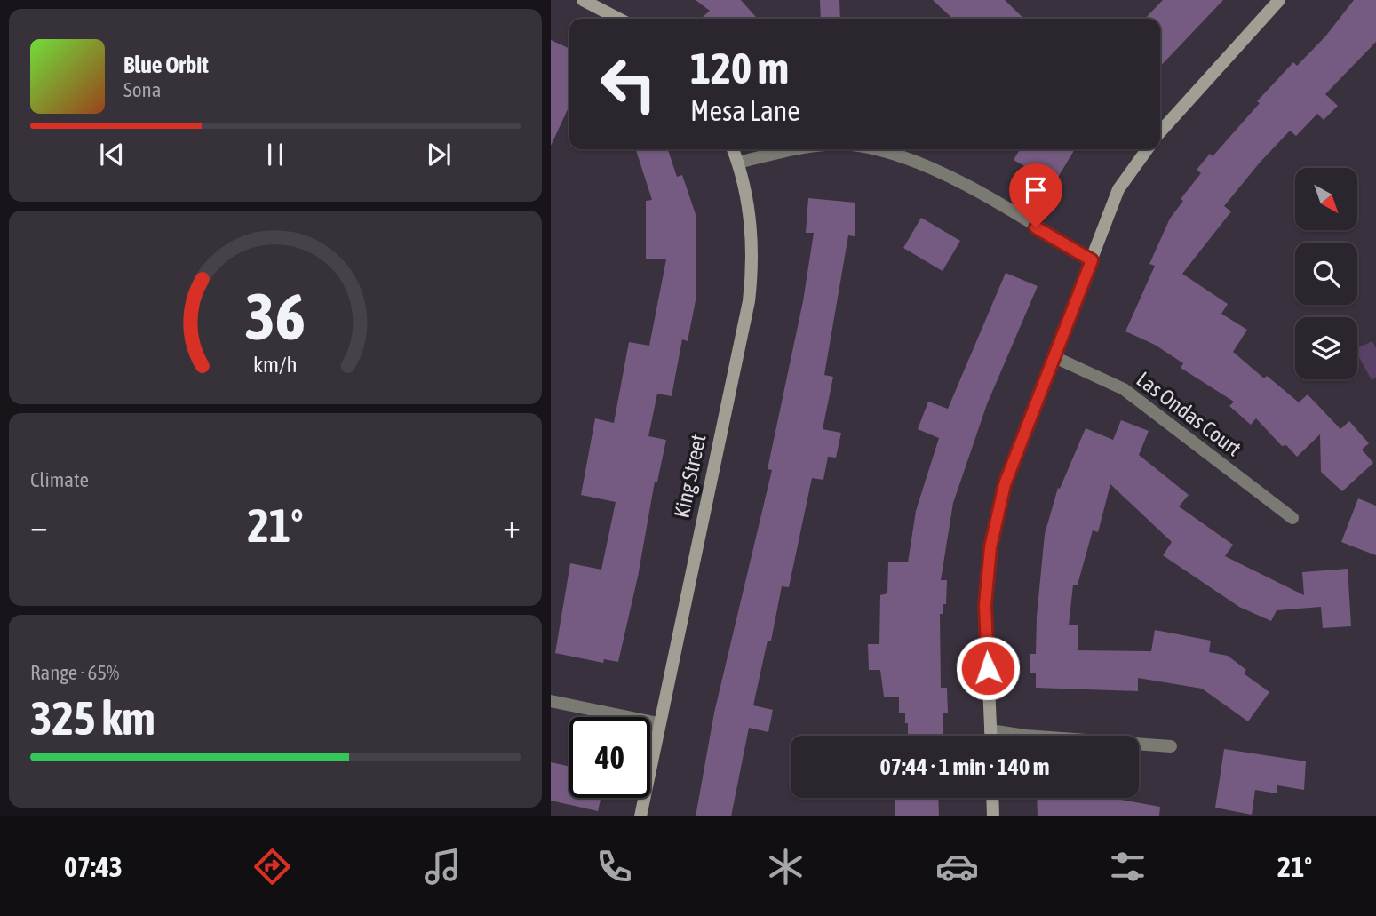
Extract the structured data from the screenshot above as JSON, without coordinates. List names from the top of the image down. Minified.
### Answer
{"streets":{"street":["Las Ondas Court","King Street"]},"north":"bottom right","page":{"turn":["120 m","Mesa Lane"],"song":["Blue Orbit","Sona"],"tile":["Climate",["Range · 65%","325 km"]],"heat":["−","21°","+"],"limit":"40","trip":"07:44 · 1 min · 140 m","tabs":["07:43","21°"],"gauge":["36","km/h"]}}
